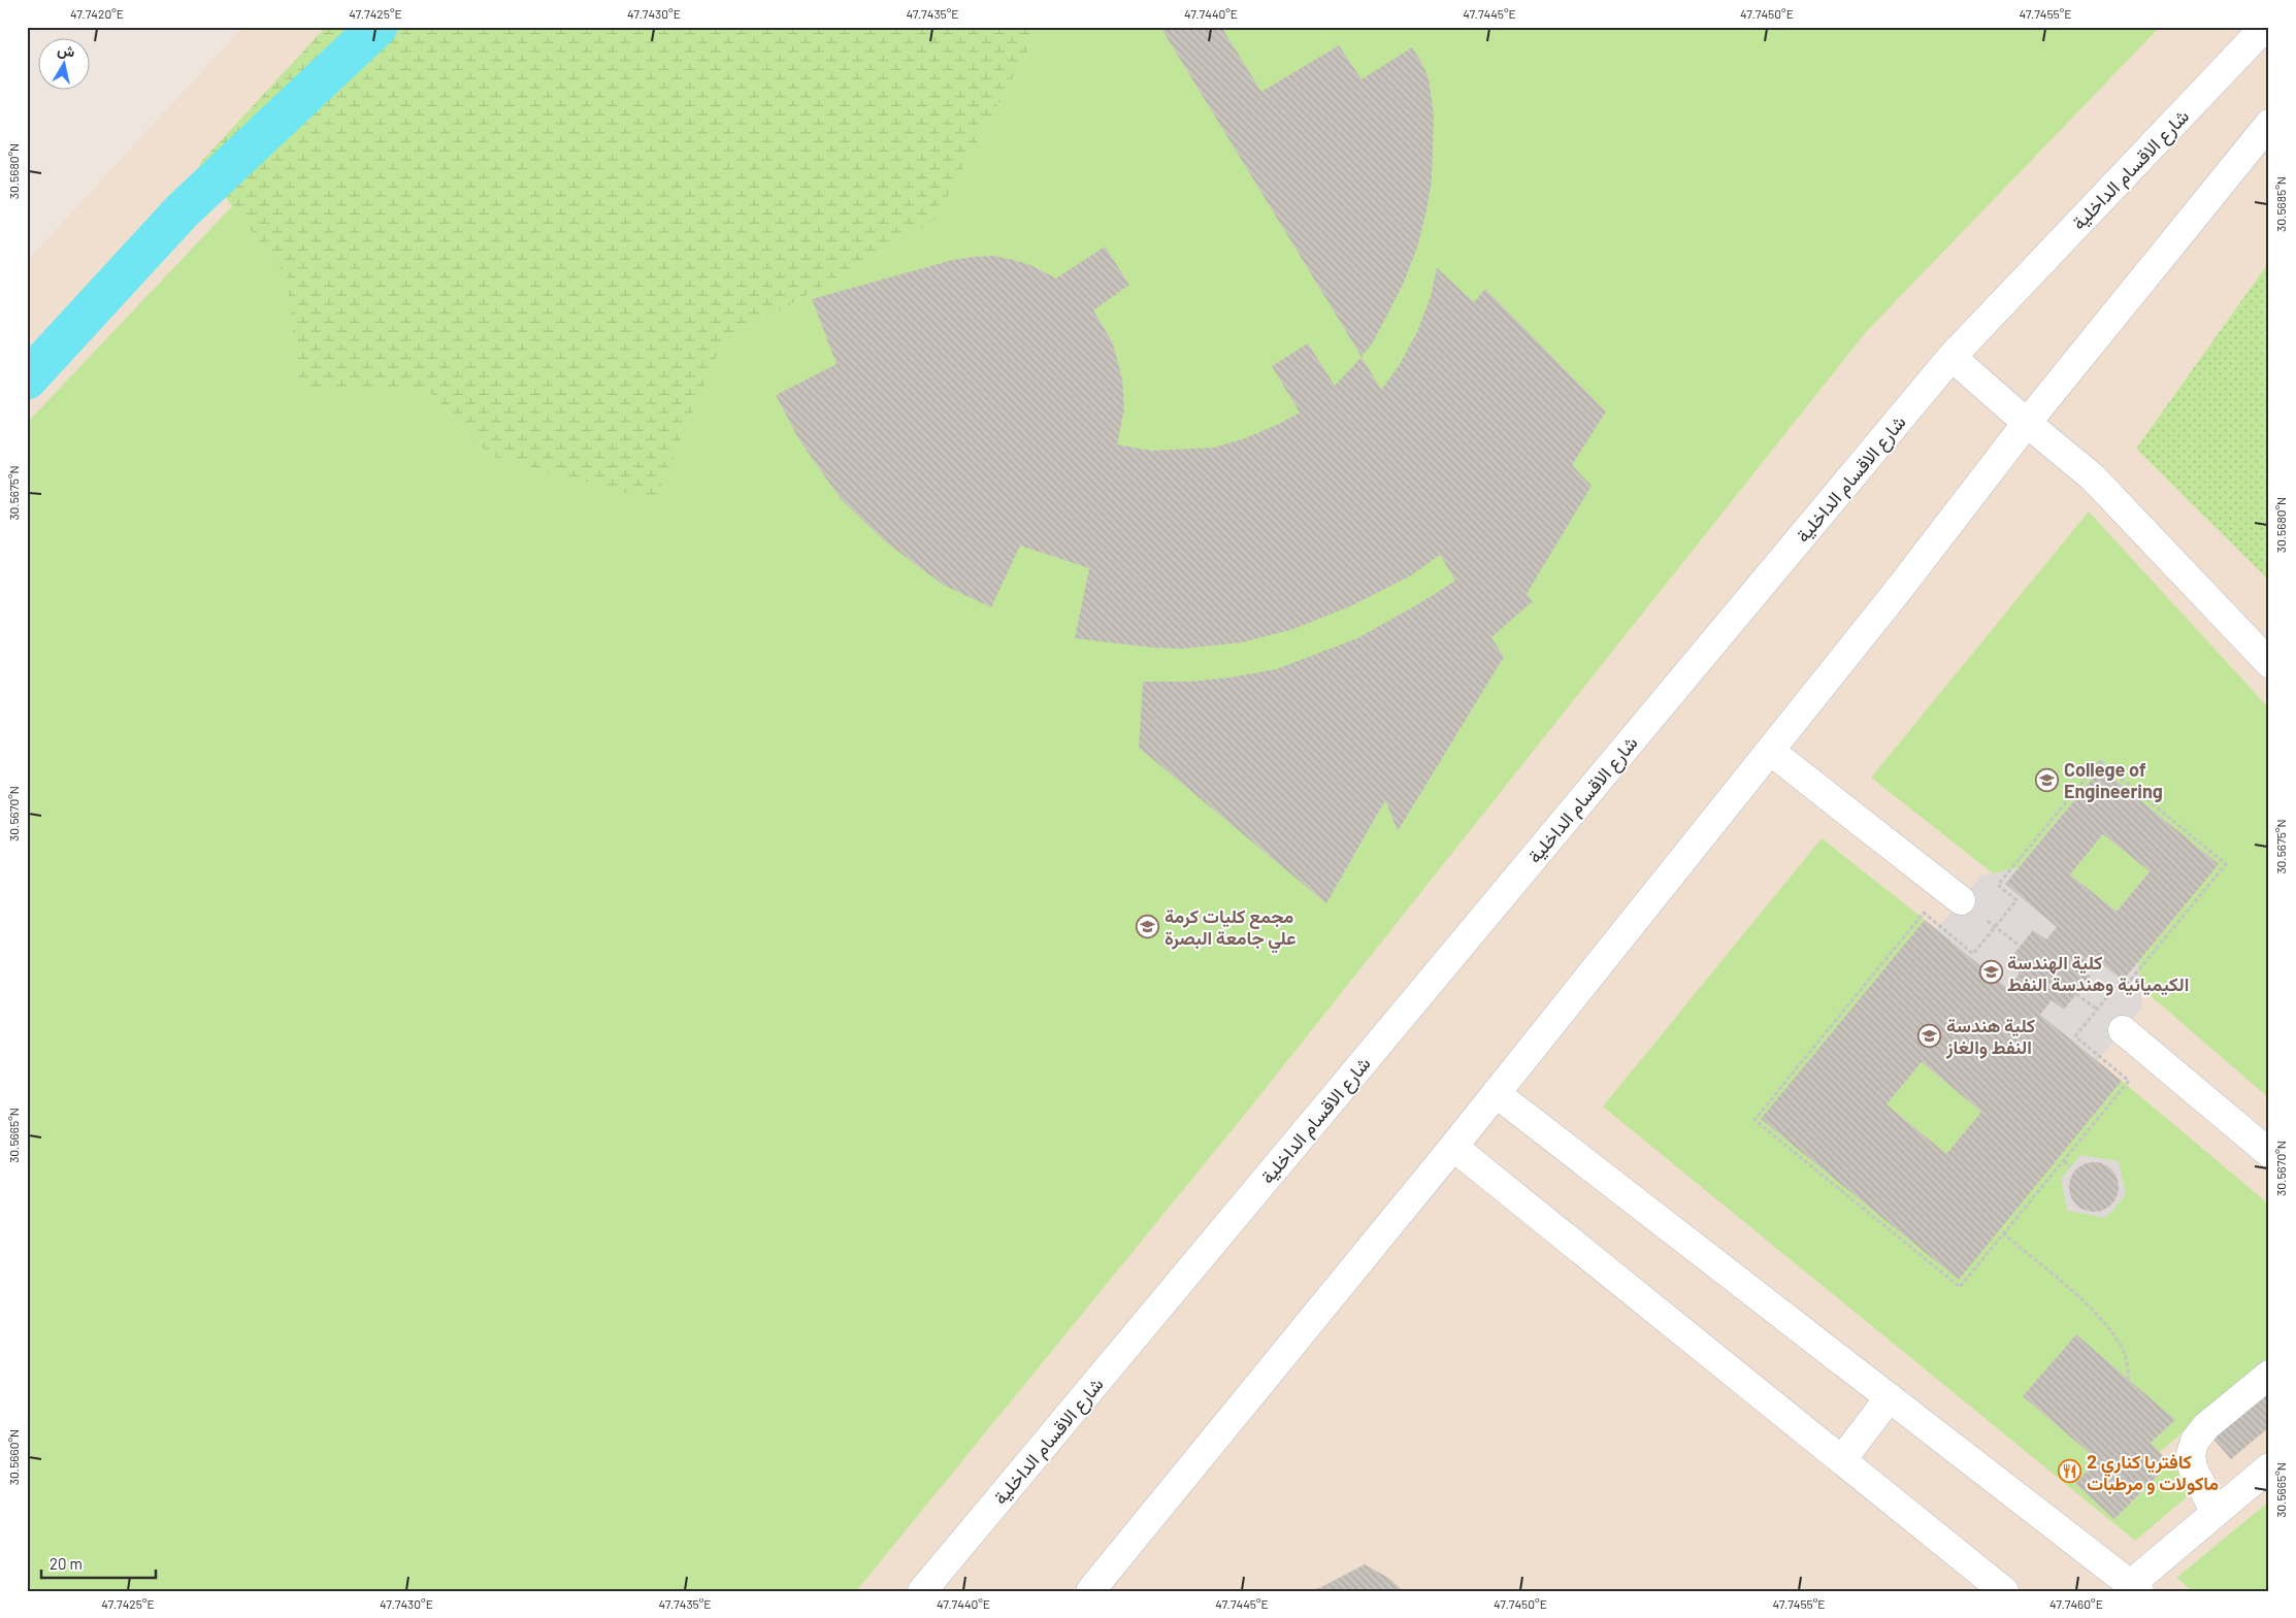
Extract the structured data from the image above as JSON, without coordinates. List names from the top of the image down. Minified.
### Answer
{"streets":{"street":["شارع الاقسام الداخلية"]},"places":{"school or university":["College of Engineering","مجمع كليات كرمة علي جامعة البصرة","كلية الهندسة الكيميائية وهندسة النفط","كلية هندسة النفط والغاز"],"restaurant":["كافتريا كناري 2 ماكولات و مرطبات"]},"scale_bar":"20 m","north":"top","coordinates":["47.7420°E","47.7425°E","47.7430°E","47.7435°E","47.7440°E","47.7445°E","47.7450°E","47.7455°E","30.5680°N","30.5685°N","30.5675°N","30.5670°N","30.5665°N","30.5660°N","47.7460°E"]}
